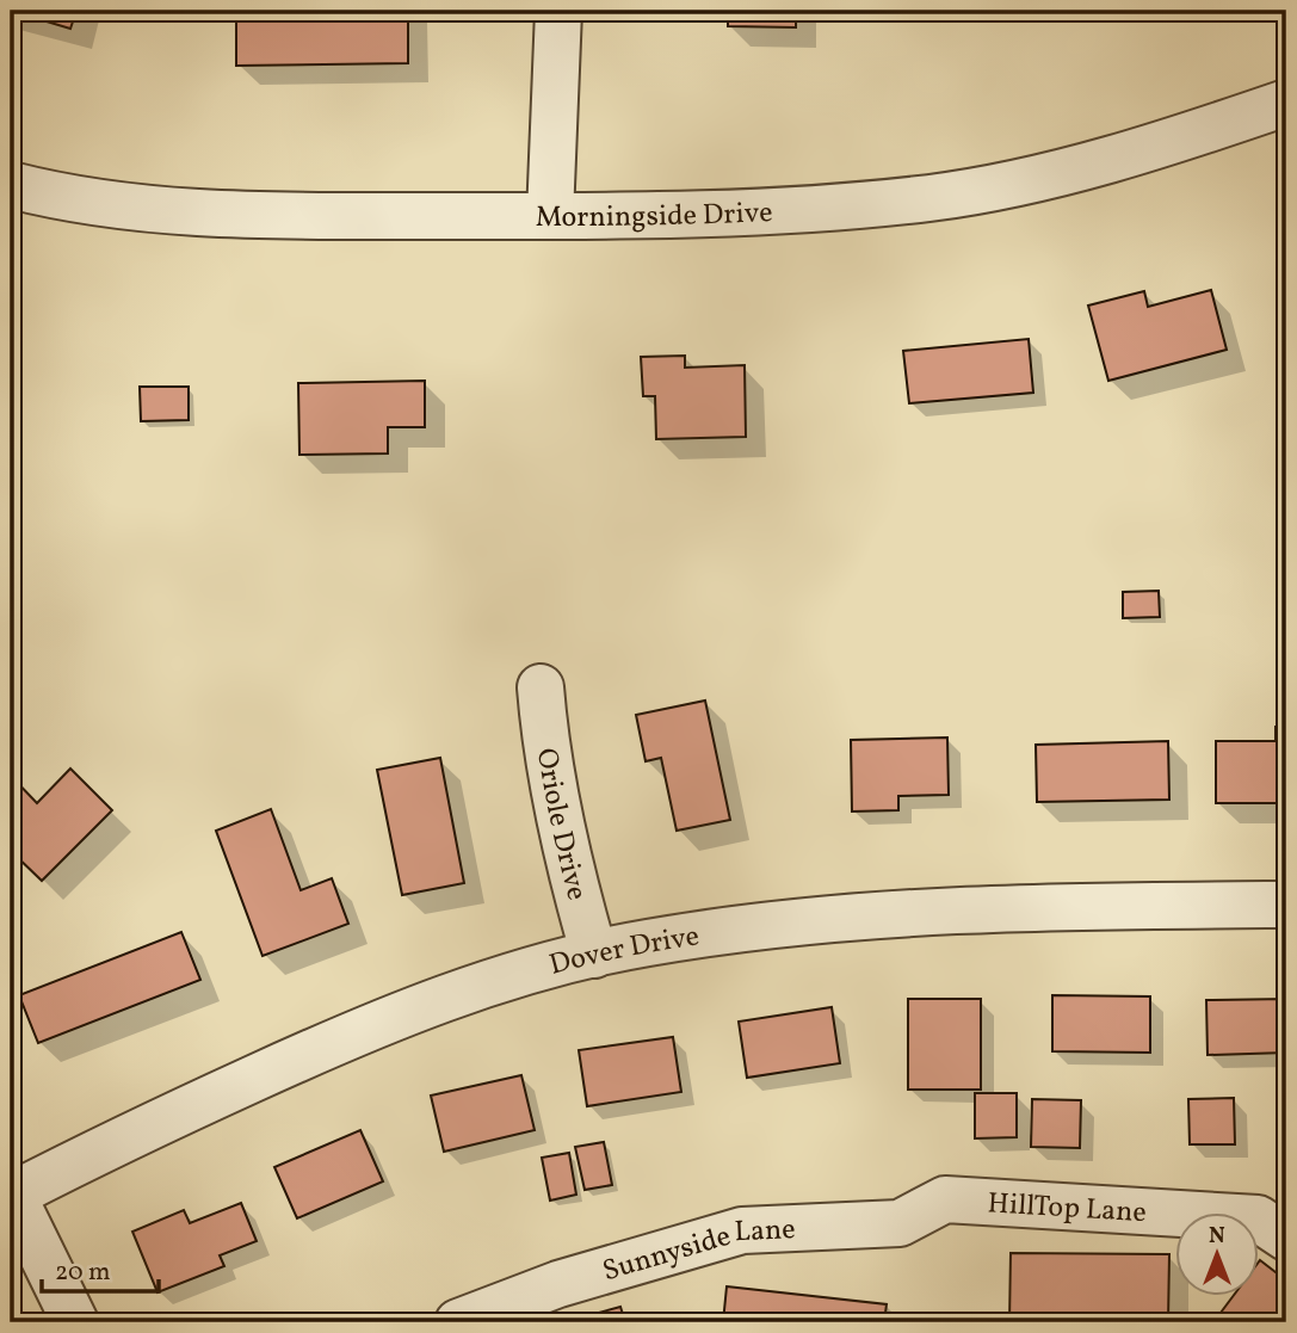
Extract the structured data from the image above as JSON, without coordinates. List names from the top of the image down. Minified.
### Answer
{"streets":{"street":["Morningside Drive","Oriole Drive","Dover Drive","HillTop Lane","Sunnyside Lane"]},"crossings":[["Oriole Drive","Dover Drive"],["HillTop Lane","Sunnyside Lane"]],"scale_bar":"20 m","north":"top"}
